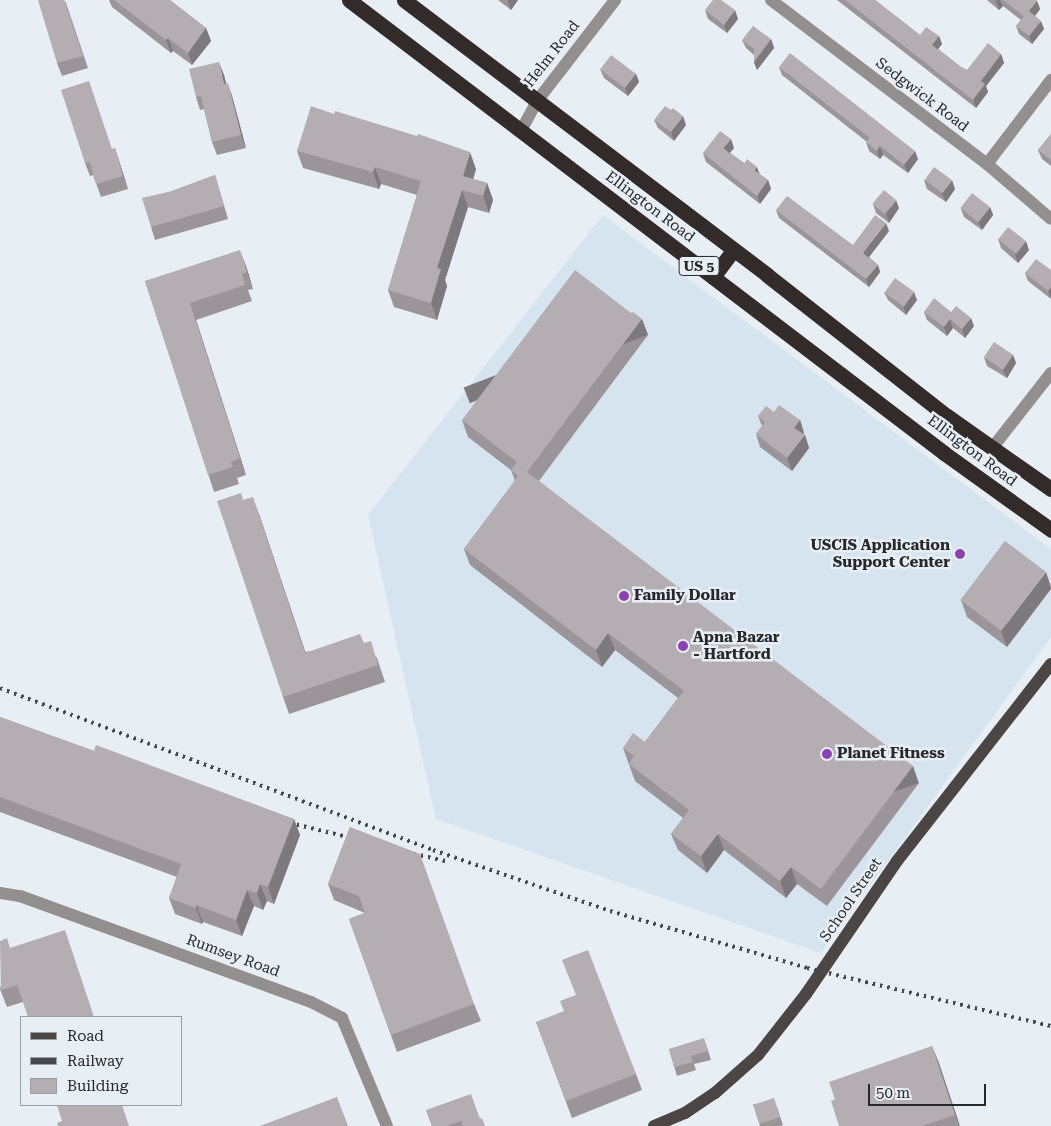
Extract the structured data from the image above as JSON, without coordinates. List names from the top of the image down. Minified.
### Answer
{"streets":{"highway":["Ellington Road","US 5"],"main road":["School Street"],"street":["Helm Road","Sedgwick Road","Rumsey Road"]},"crossings":[["Helm Road","Ellington Road"]],"places":["USCIS Application Support Center","Family Dollar","Apna Bazar - Hartford","Planet Fitness"],"legend":["Road","Railway","Building"],"scale_bar":"50 m"}
